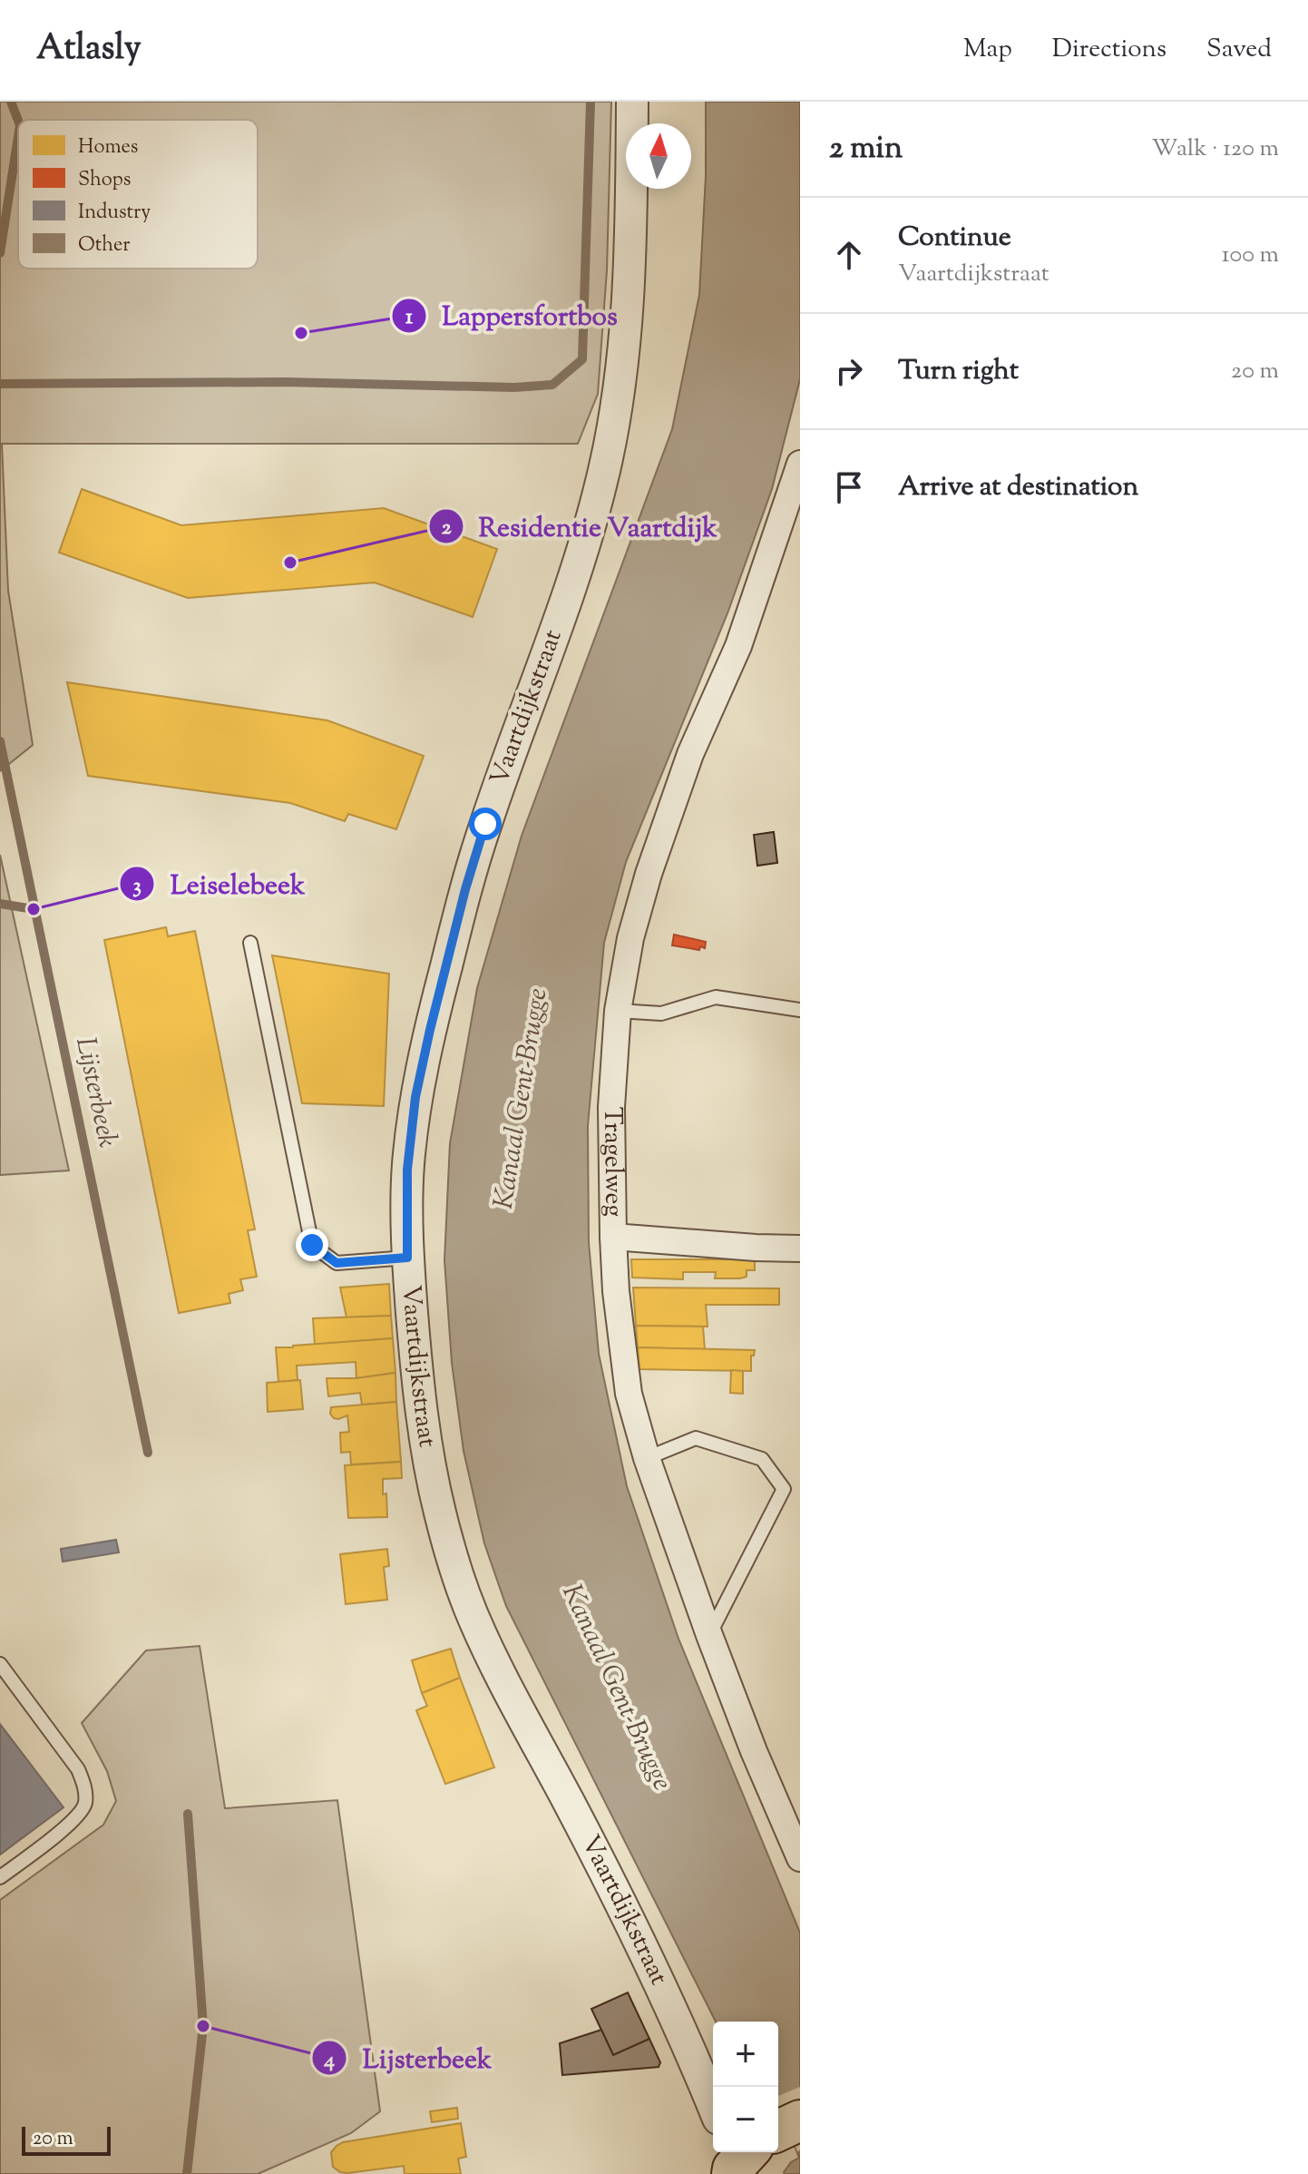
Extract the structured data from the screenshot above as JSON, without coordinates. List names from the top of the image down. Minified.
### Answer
{"streets":{"street":["Vaartdijkstraat","Tragelweg"]},"water":["Lijsterbeek","Kanaal Gent-Brugge"],"places":["Lappersfortbos","Residentie Vaartdijk","Leiselebeek","Lijsterbeek"],"legend":["Homes","Shops","Industry","Other"],"scale_bar":"20 m","north":"top","page":{"header":"Atlasly","nav":["Map","Directions","Saved"],"heading":["2 min","Walk · 120 m"],"list":[["Continue","Vaartdijkstraat","100 m"],["Turn right","20 m"],"Arrive at destination"],"map_buttons":["+","−"],"scale":"20 m"}}
